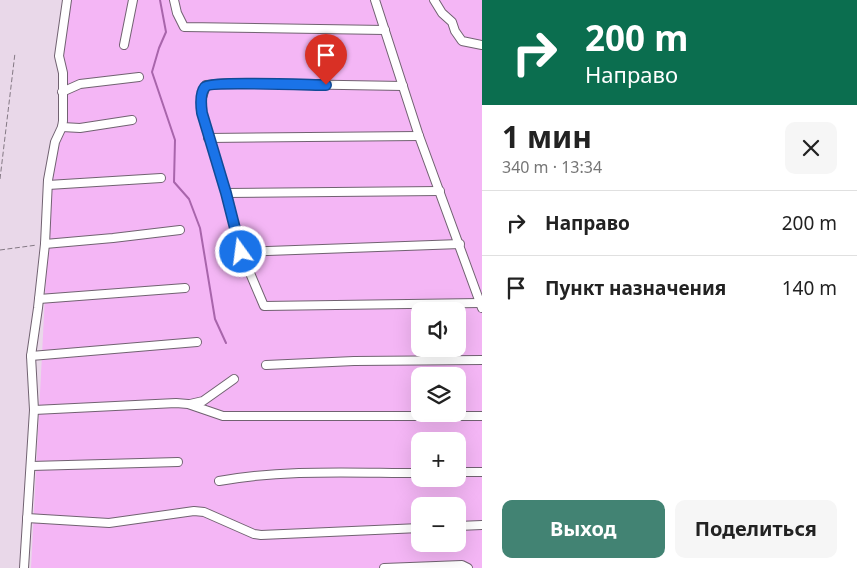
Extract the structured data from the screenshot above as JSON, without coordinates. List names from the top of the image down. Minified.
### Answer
{"page":{"turn":["200 m","Направо"],"heading":["1 мин","340 m · 13:34"],"list":[{"name":"Направо","value":"200 m"},{"name":"Пункт назначения","value":"140 m"}],"map_buttons":["+","−"],"buttons":["Выход","Поделиться"]}}
